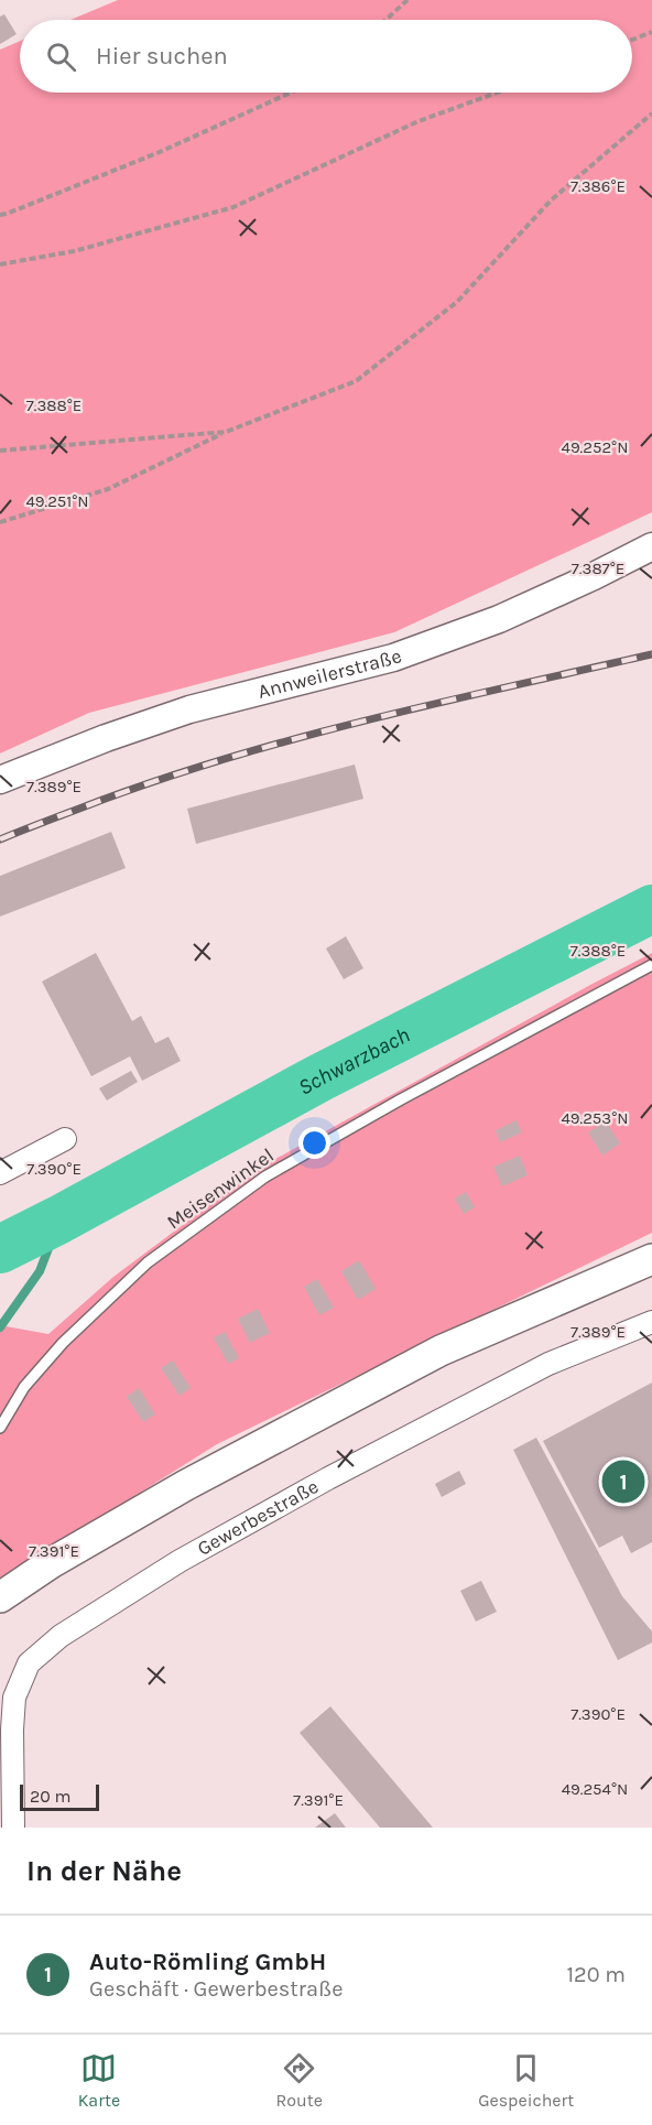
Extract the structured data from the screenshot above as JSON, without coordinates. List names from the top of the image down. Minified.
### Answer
{"streets":{"street":["Annweilerstraße","Gewerbestraße"],"lane":["Meisenwinkel"]},"water":["Schwarzbach"],"scale_bar":"20 m","page":{"search":"Hier suchen","pins":"1","scale":"20 m","heading":"In der Nähe","list":[{"mark":"1","name":"Auto-Römling GmbH","note":"Geschäft · Gewerbestraße","value":"120 m"}],"nav":["Karte","Route","Gespeichert"]},"coordinates":["7.386°E","7.388°E","49.252°N","49.251°N","7.387°E","7.389°E","49.253°N","7.390°E","7.391°E","49.254°N"]}
